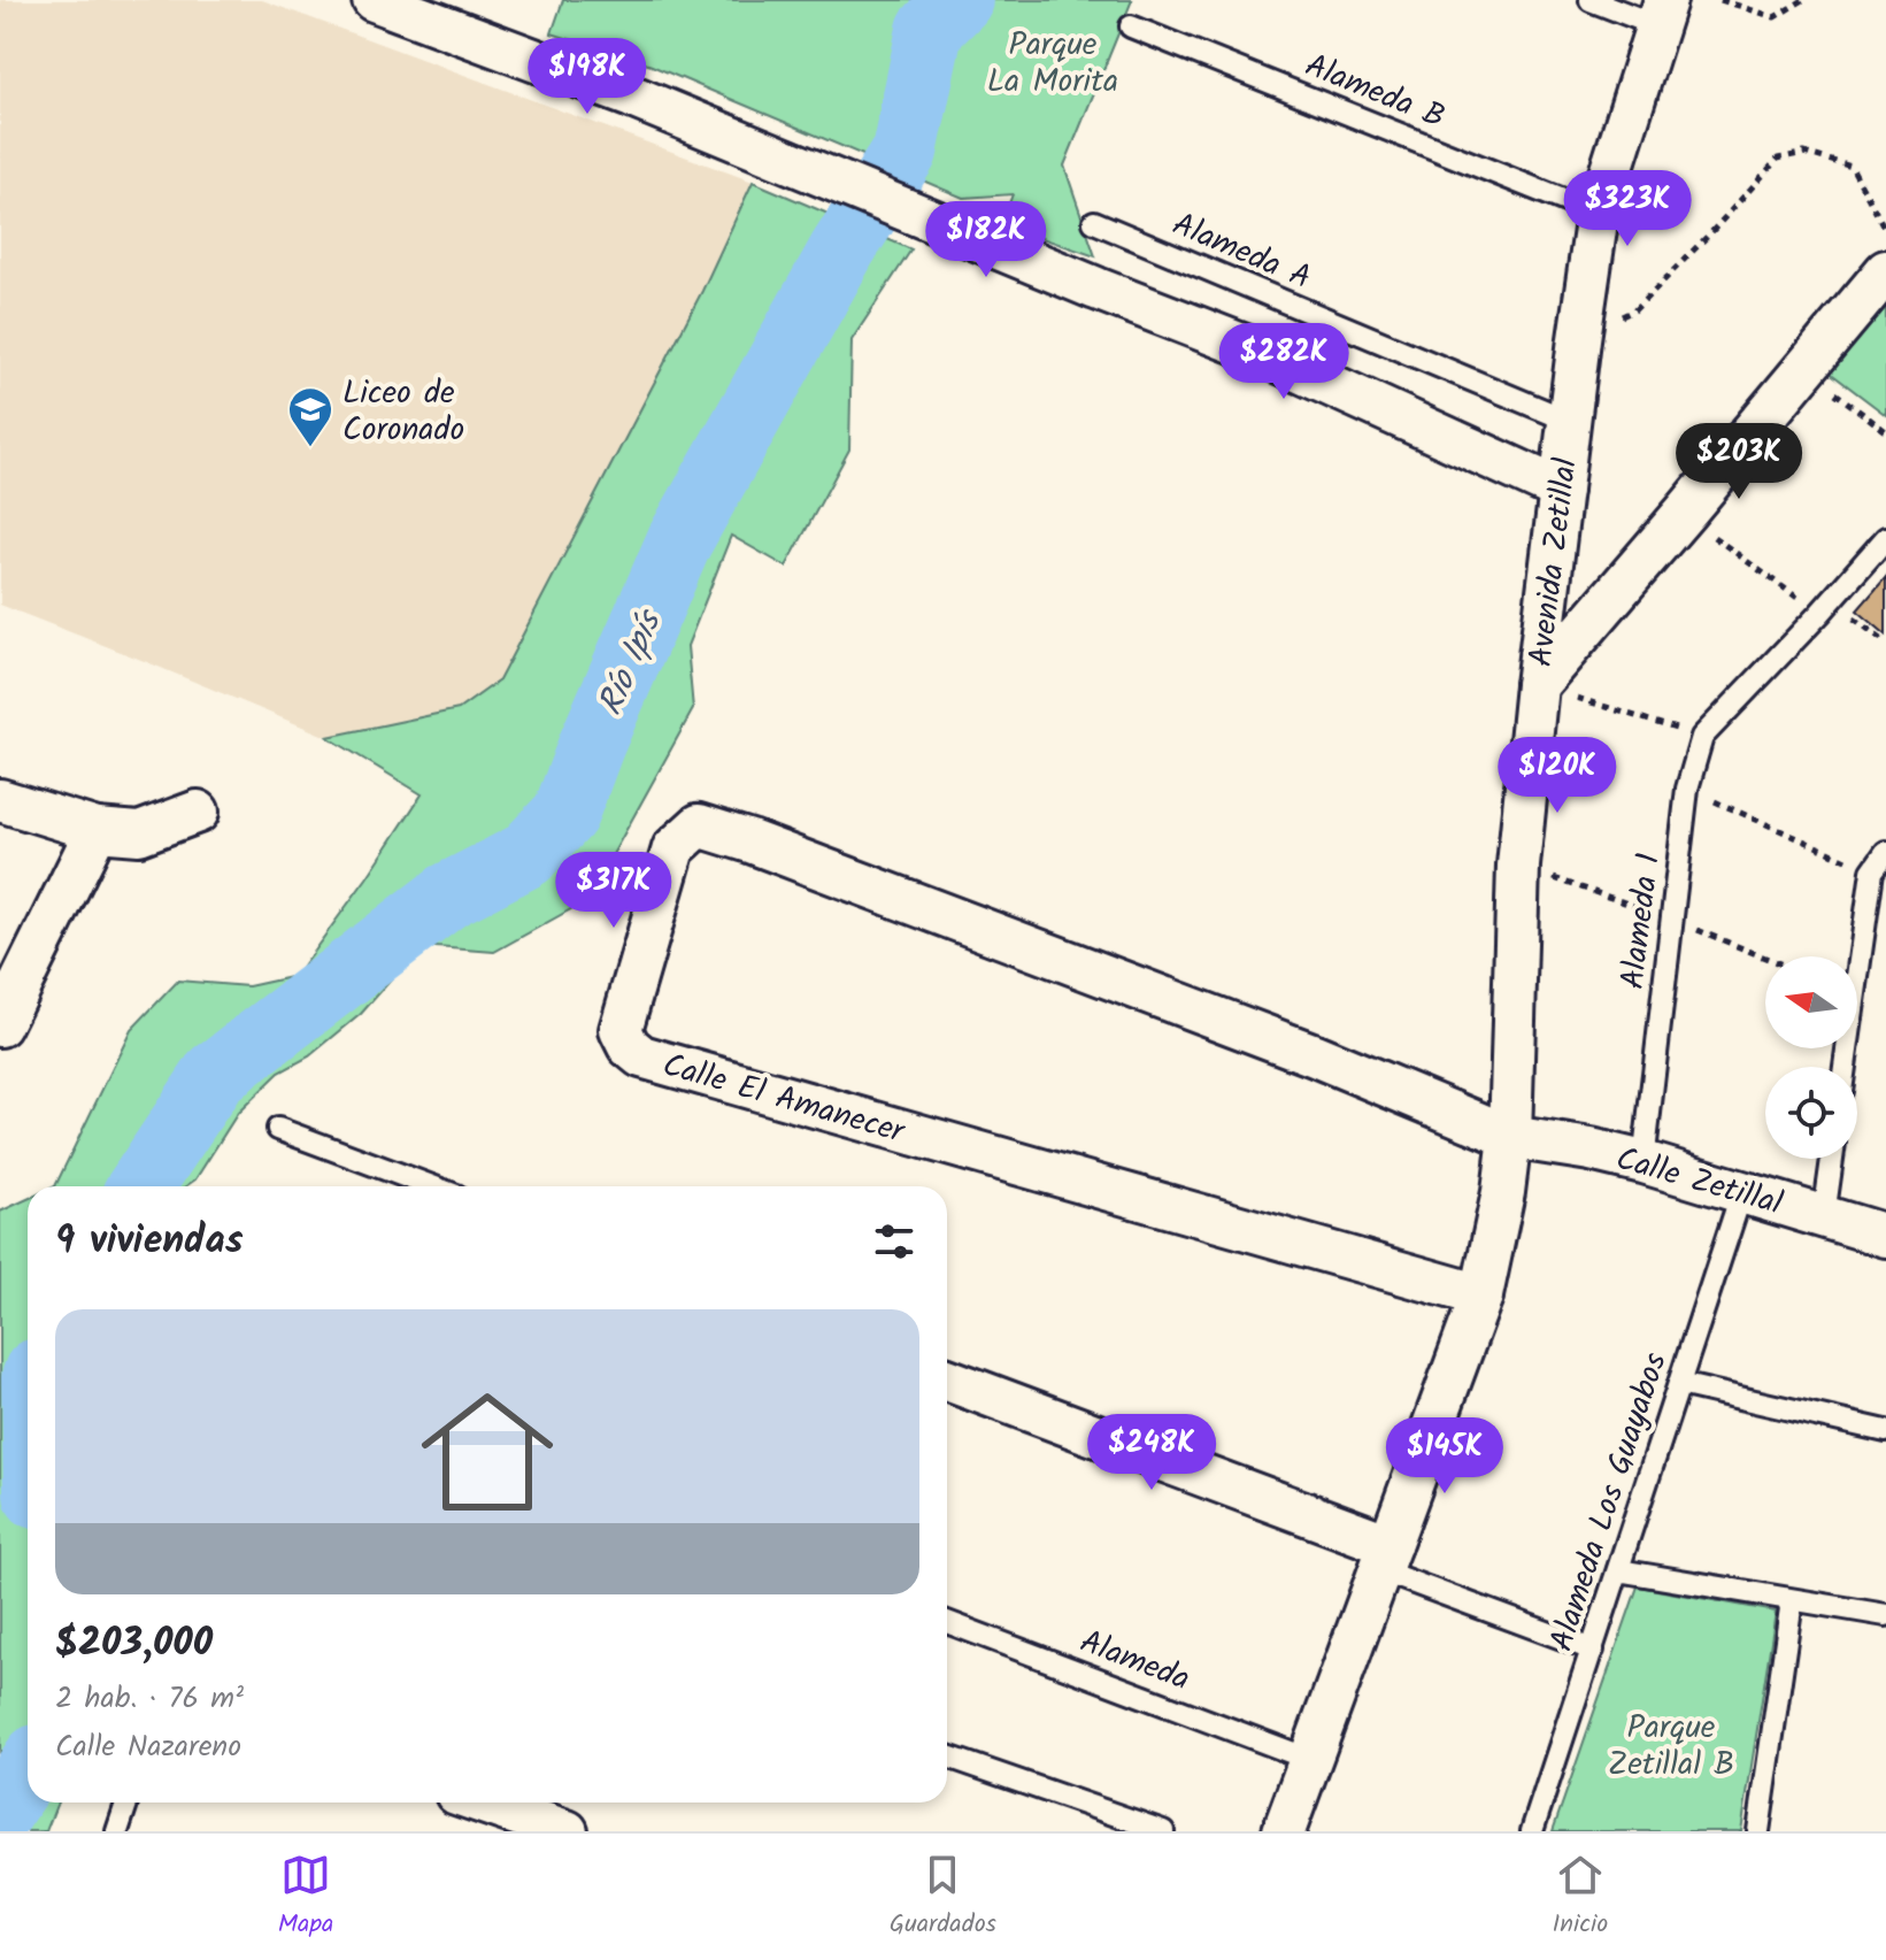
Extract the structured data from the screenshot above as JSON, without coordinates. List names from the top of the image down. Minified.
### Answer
{"streets":{"street":["Avenida Zetillal","Calle El Amanecer","Calle Zetillal"],"lane":["Alameda B","Alameda A","Alameda 1","Alameda Los Guayabos","Alameda"]},"crossings":[["Alameda B","Avenida Zetillal"],["Alameda A","Avenida Zetillal"],["Avenida Zetillal","Calle El Amanecer"],["Avenida Zetillal","Calle Zetillal"],["Avenida Zetillal","Alameda"],["Alameda 1","Calle Zetillal"],["Calle El Amanecer","Calle Zetillal"],["Calle Zetillal","Alameda Los Guayabos"]],"water":["Río Ipís"],"parks":["Parque La Morita","Parque Zetillal B"],"places":{"school or university":["Liceo de Coronado"]},"north":"left","page":{"price":["$198K","$323K","$182K","$282K","$203K","$120K","$317K","$248K","$145K"],"heading":"9 viviendas","list":[{"name":"$203,000","note":"2 hab. · 76 m² · Calle Nazareno"}],"tabs":["Mapa","Guardados","Inicio"]}}
